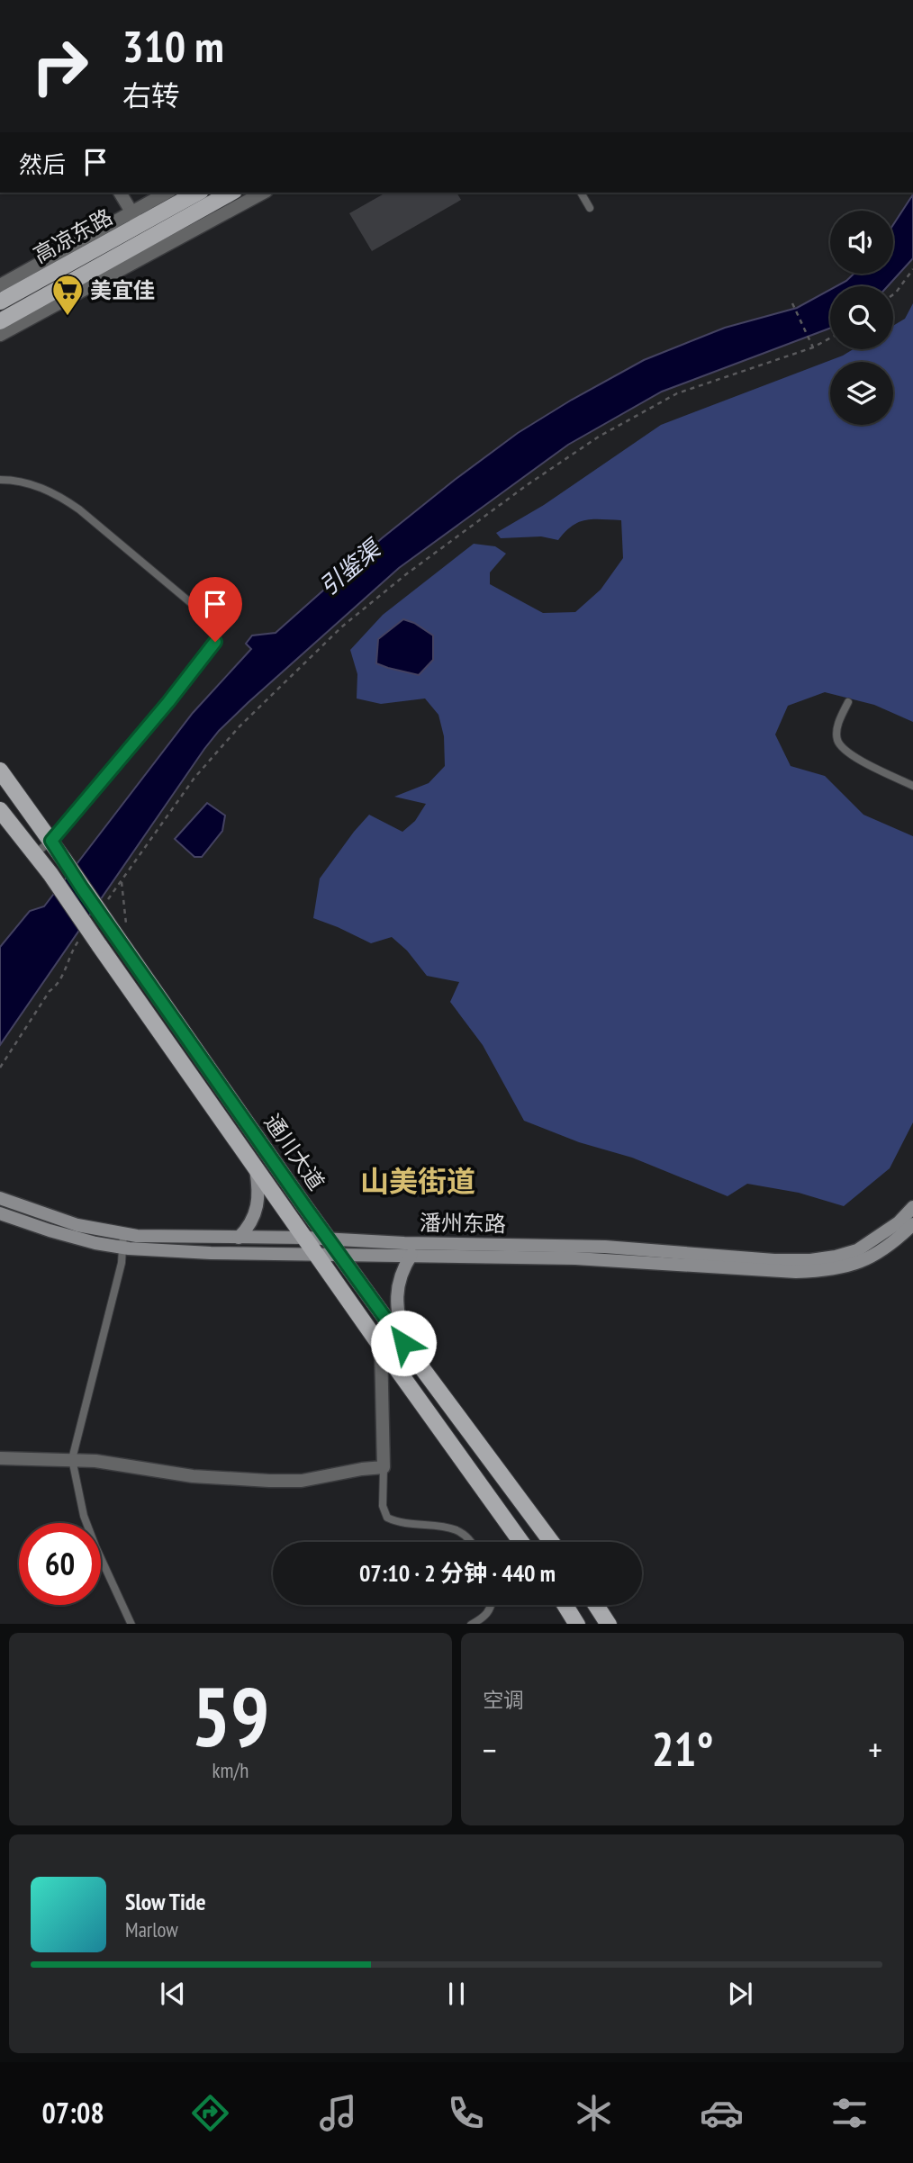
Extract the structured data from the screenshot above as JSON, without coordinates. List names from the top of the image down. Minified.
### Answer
{"streets":{"main road":["高凉东路","通川大道","潘州东路"]},"crossings":[["通川大道","潘州东路"]],"districts":["山美街道"],"water":["引鉴渠"],"places":{"supermarket":["美宜佳"]},"page":{"turn":["310 m","右转"],"then":"然后","limit":"60","trip":"07:10 · 2 分钟 · 440 m","tile":[["59","km/h"],"空调"],"heat":["−","21°","+"],"song":["Slow Tide","Marlow"],"tabs":"07:08"}}
